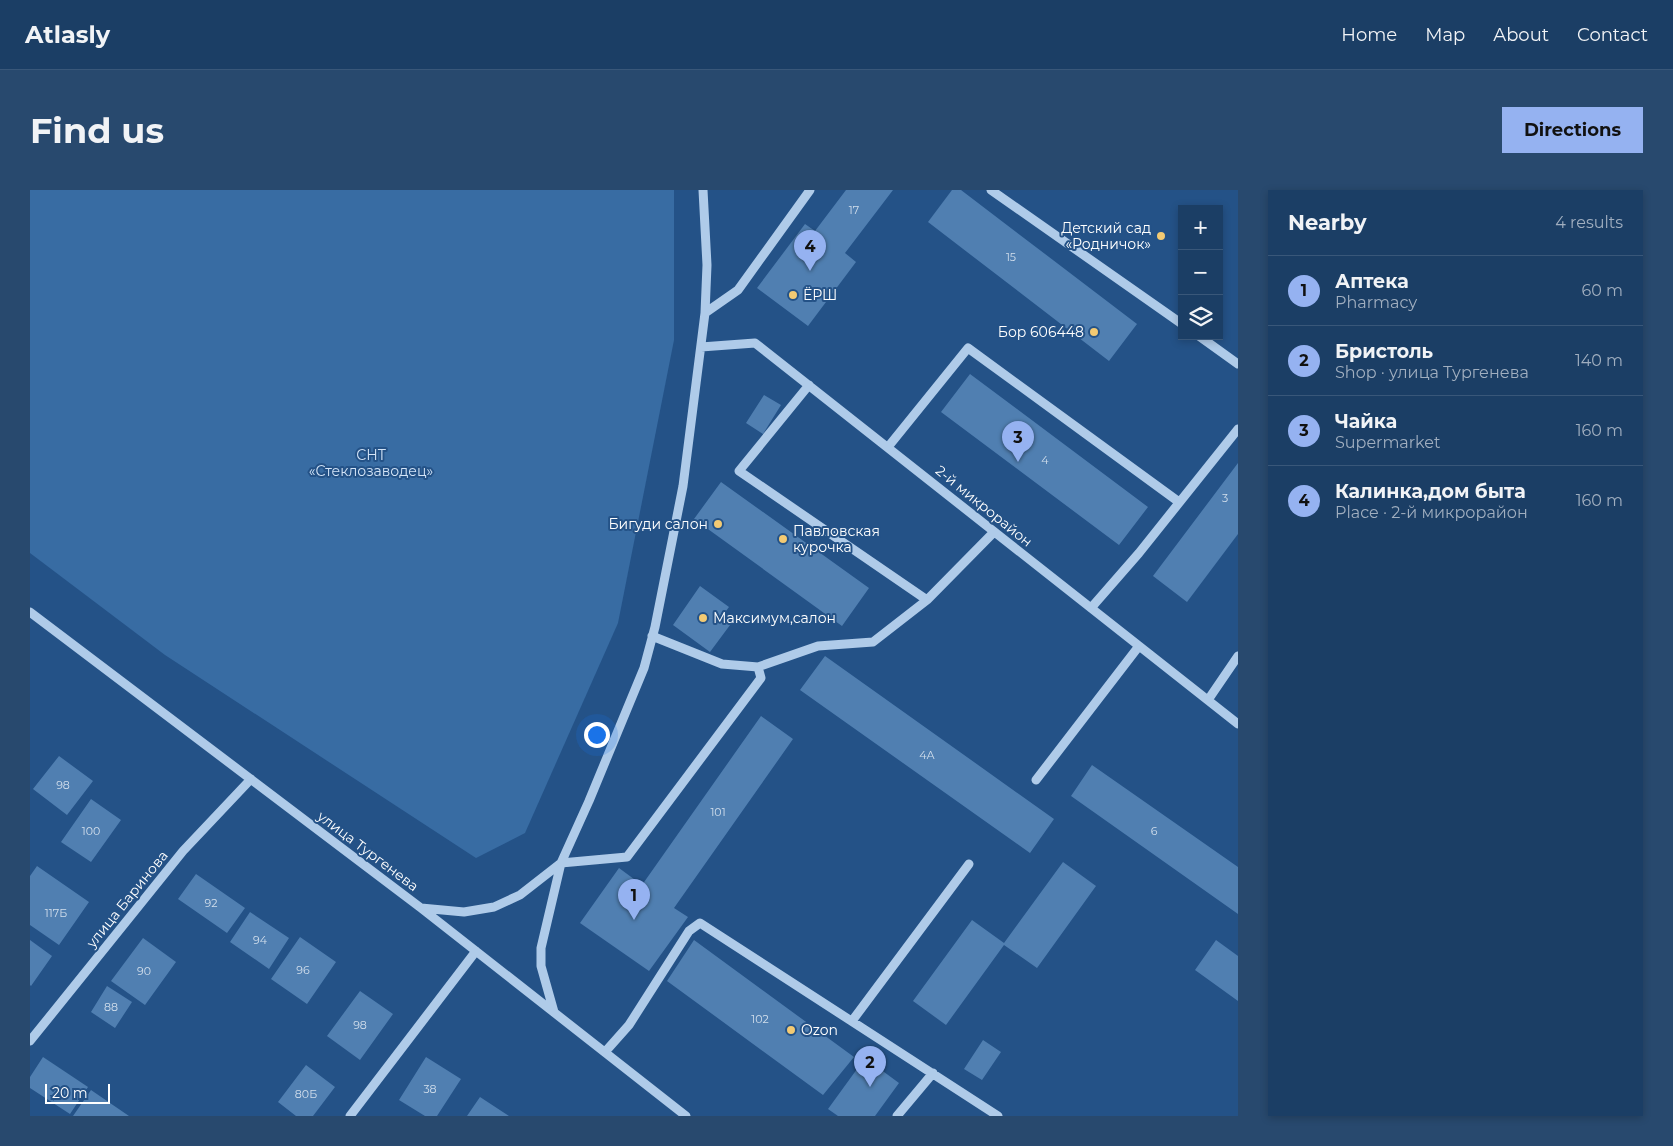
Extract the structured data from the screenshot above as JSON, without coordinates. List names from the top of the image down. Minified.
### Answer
{"streets":{"street":["2-й микрорайон","улица Тургенева","улица Баринова"]},"crossings":[["улица Тургенева","улица Баринова"]],"parks":["СНТ «Стеклозаводец»"],"places":["Детский сад «Родничок»","ЁРШ","Бор 606448","Бигуди салон","Павловская курочка","Максимум,салон","Ozon"],"house_numbers":["17","15","4","3","4А","98","101","100","6","92","117Б","94","96","90","88","102","98","38","80Б"],"scale_bar":"20 m","page":{"header":"Atlasly","nav":["Home","Map","About","Contact"],"buttons":"Directions","title":"Find us","heading":["Nearby","4 results"],"map_buttons":["+","−"],"pins":["4","3","1","2"],"list":[{"mark":"1","name":"Аптека","note":"Pharmacy","value":"60 m"},{"mark":"2","name":"Бристоль","note":"Shop · улица Тургенева","value":"140 m"},{"mark":"3","name":"Чайка","note":"Supermarket","value":"160 m"},{"mark":"4","name":"Калинка,дом быта","note":"Place · 2-й микрорайон","value":"160 m"}],"scale":"20 m"}}
